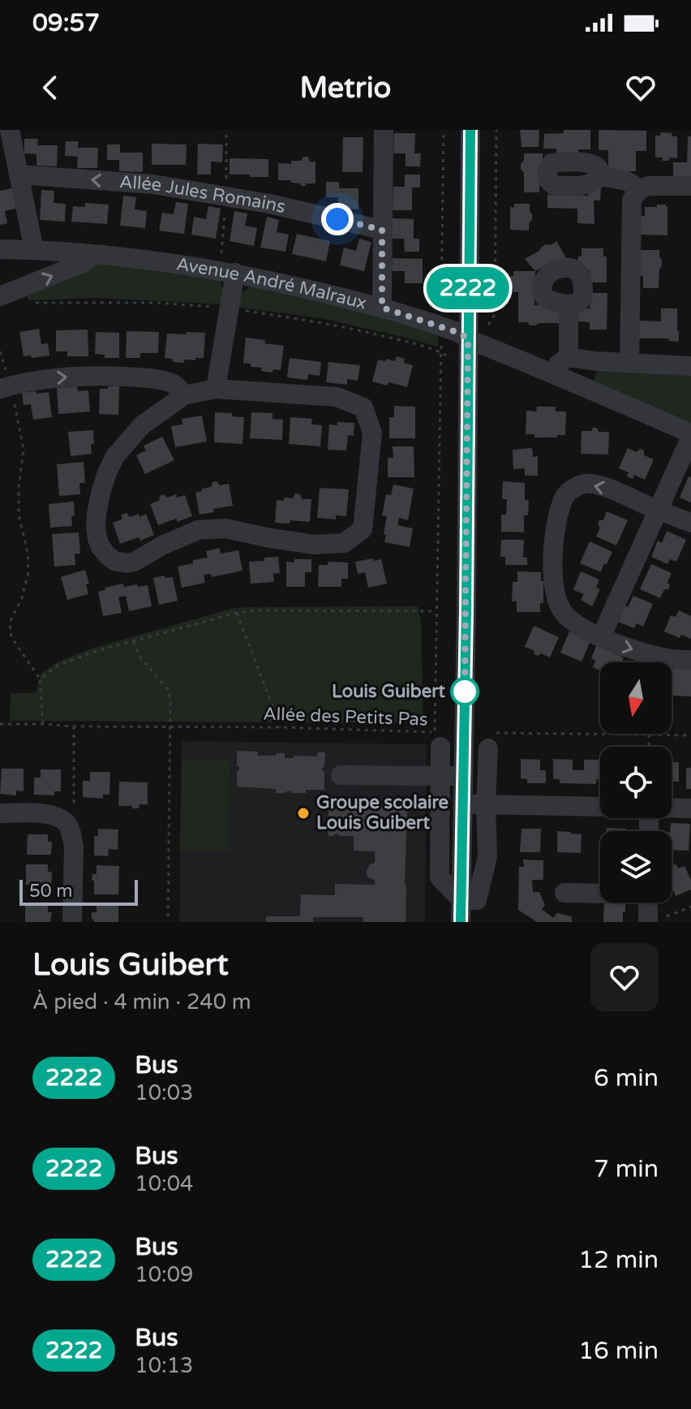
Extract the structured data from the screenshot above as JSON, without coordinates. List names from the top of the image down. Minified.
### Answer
{"streets":{"street":["Allée Jules Romains","Avenue André Malraux"],"path":["Allée des Petits Pas"]},"one_way":["Allée Jules Romains"],"places":["Louis Guibert","Groupe scolaire Louis Guibert"],"lines":["bus line 2222"],"scale_bar":"50 m","north":"bottom","page":{"status":"09:57","header":"Metrio","on_map":"2222","scale":"50 m","heading":["Louis Guibert","À pied · 4 min · 240 m"],"list":[{"mark":"2222","name":"Bus","note":"10:03","value":"6 min"},{"mark":"2222","name":"Bus","note":"10:04","value":"7 min"},{"mark":"2222","name":"Bus","note":"10:09","value":"12 min"},{"mark":"2222","name":"Bus","note":"10:13","value":"16 min"}]}}
